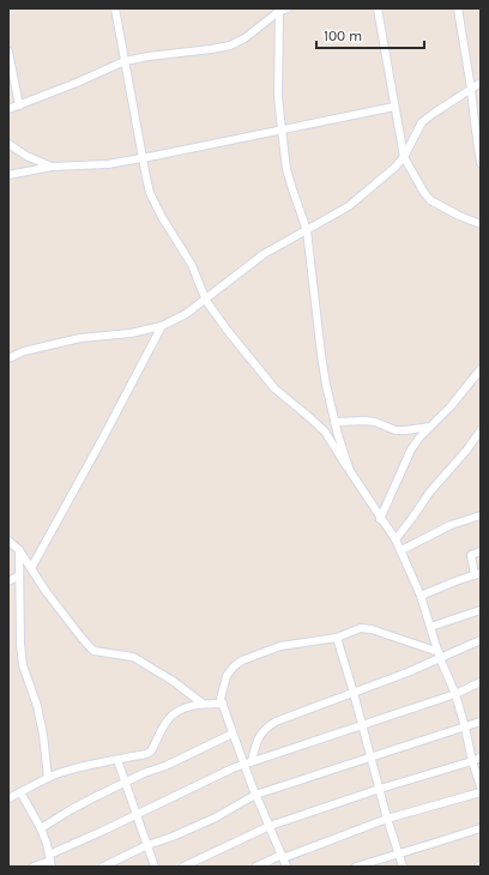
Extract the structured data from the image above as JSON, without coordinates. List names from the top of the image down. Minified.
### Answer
{"scale_bar":"100 m"}
